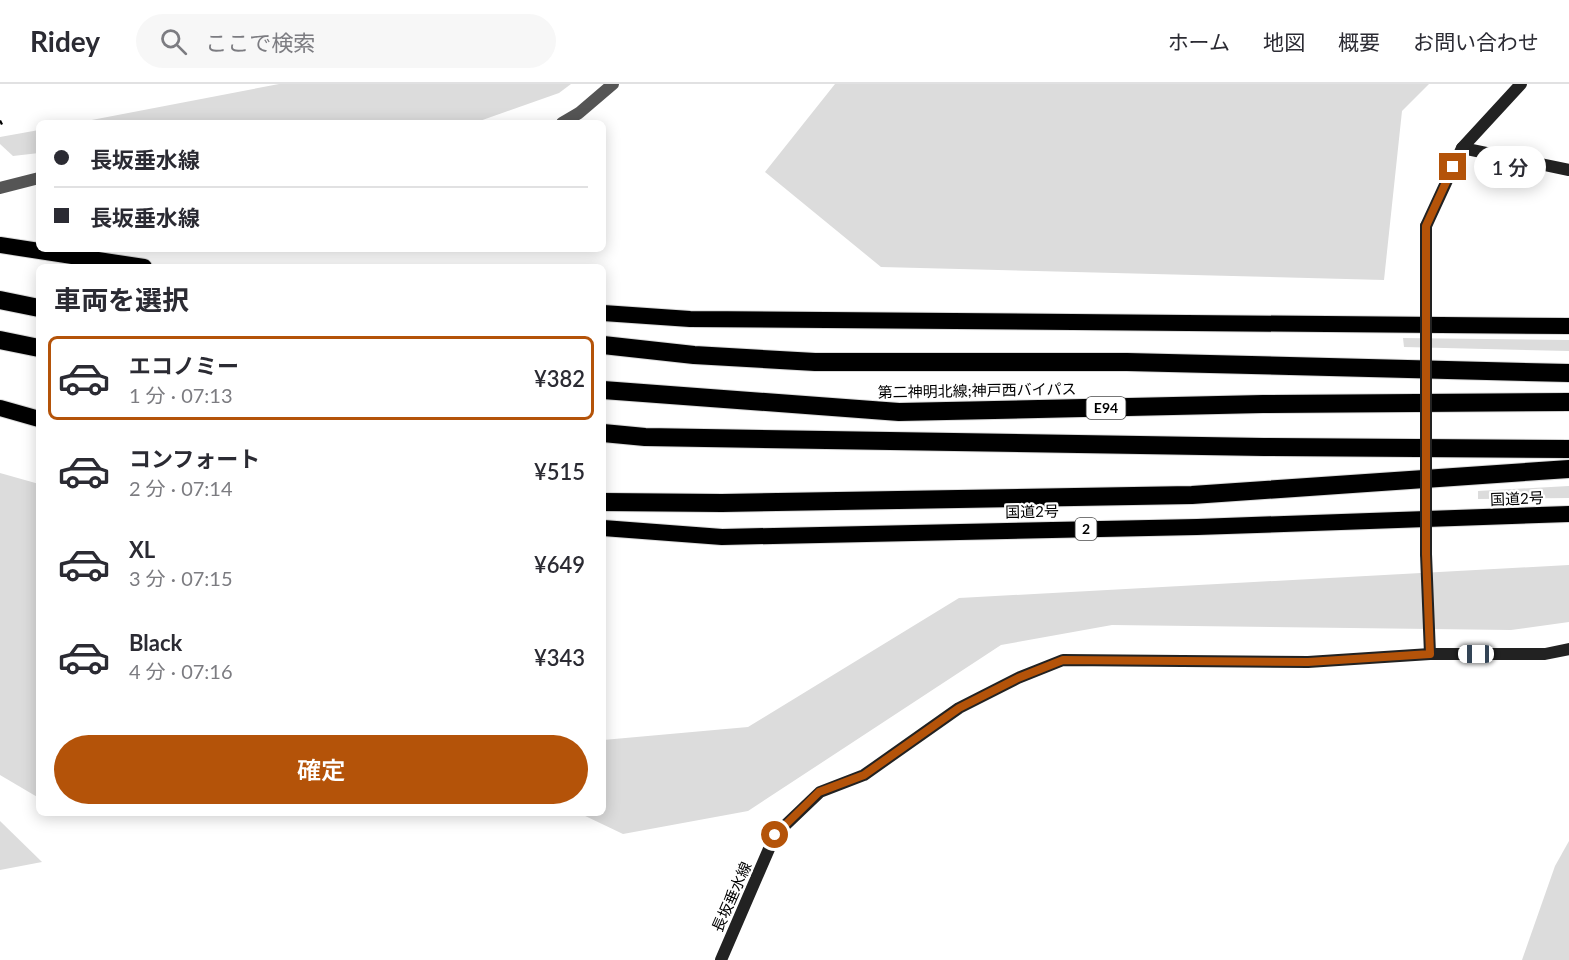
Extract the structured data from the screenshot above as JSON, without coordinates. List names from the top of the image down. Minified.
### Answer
{"streets":{"highway":["第二神明北線;神戸西バイパス","E94","国道2号","2"],"main road":["長坂垂水線"]},"page":{"header":"Ridey","search":"ここで検索","nav":["ホーム","地図","概要","お問い合わせ"],"banner":["長坂垂水線","長坂垂水線"],"bubble":"1 分","heading":"車両を選択","list":[{"name":"エコノミー","note":"1 分 · 07:13","value":"¥382"},{"name":"コンフォート","note":"2 分 · 07:14","value":"¥515"},{"name":"XL","note":"3 分 · 07:15","value":"¥649"},{"name":"Black","note":"4 分 · 07:16","value":"¥343"}],"buttons":"確定"}}
